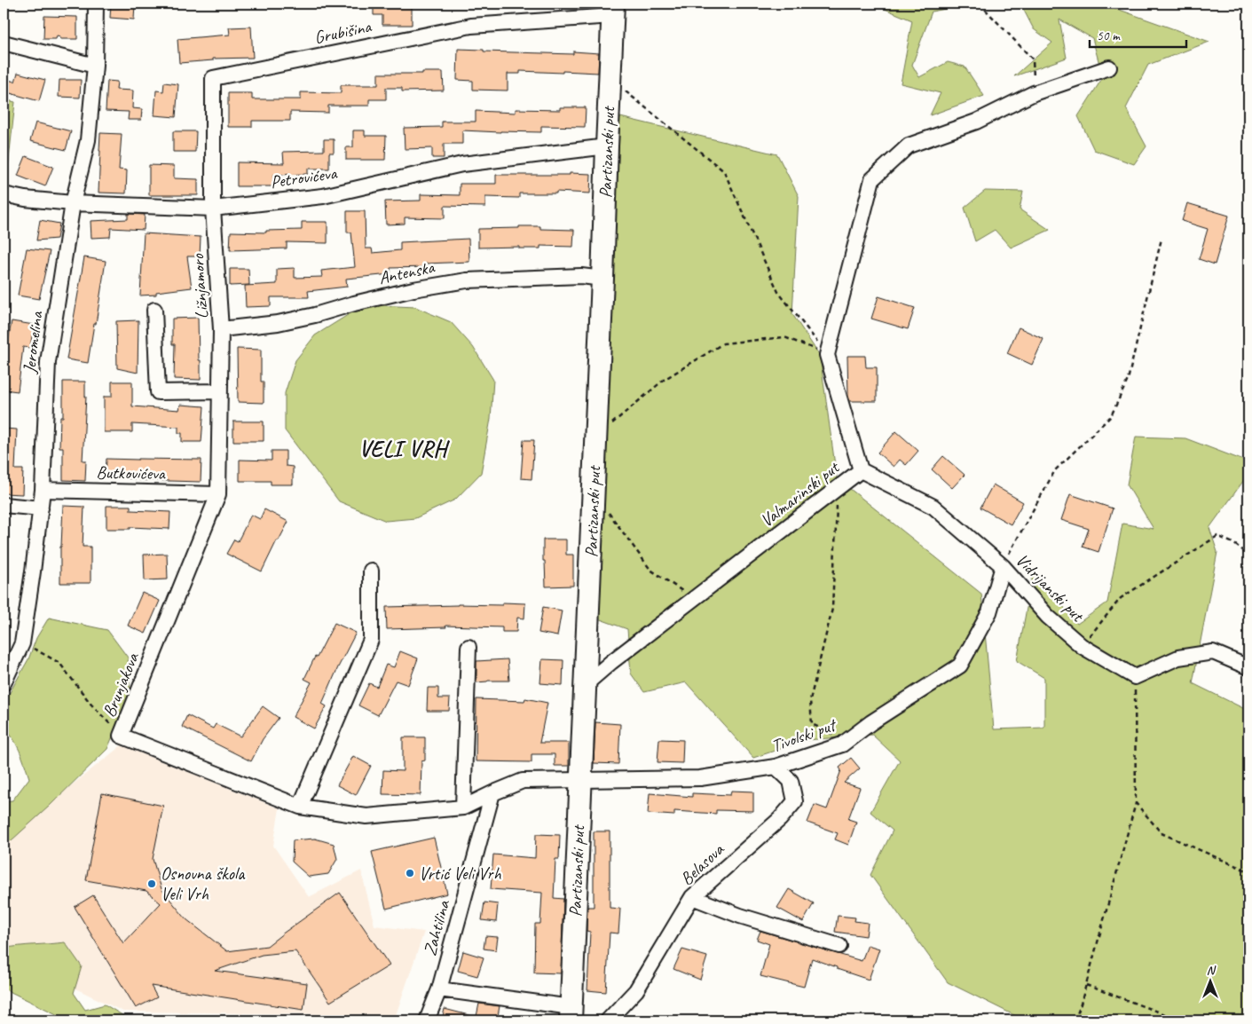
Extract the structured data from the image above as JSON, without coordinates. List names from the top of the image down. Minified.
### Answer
{"streets":{"street":["Grubišina","Partizanski put","Petrovićeva","Antenska","Ližnjamoro","Jeromelina","Butkovićeva","Valmarinski put","Vidrijanski put","Brunjakova","Tivolski put","Belasova","Zahtilina"]},"crossings":[["Grubišina","Partizanski put"],["Grubišina","Ližnjamoro"],["Partizanski put","Petrovićeva"],["Partizanski put","Antenska"],["Partizanski put","Valmarinski put"],["Partizanski put","Brunjakova"],["Partizanski put","Tivolski put"],["Petrovićeva","Ližnjamoro"],["Petrovićeva","Jeromelina"],["Antenska","Ližnjamoro"],["Ližnjamoro","Butkovićeva"],["Ližnjamoro","Brunjakova"],["Jeromelina","Butkovićeva"],["Butkovićeva","Brunjakova"],["Valmarinski put","Vidrijanski put"],["Vidrijanski put","Tivolski put"],["Brunjakova","Tivolski put"],["Brunjakova","Zahtilina"],["Tivolski put","Belasova"]],"districts":["VELI VRH"],"places":["Vrtić Veli Vrh","Osnovna škola Veli Vrh"],"scale_bar":"50 m","north":"top"}
